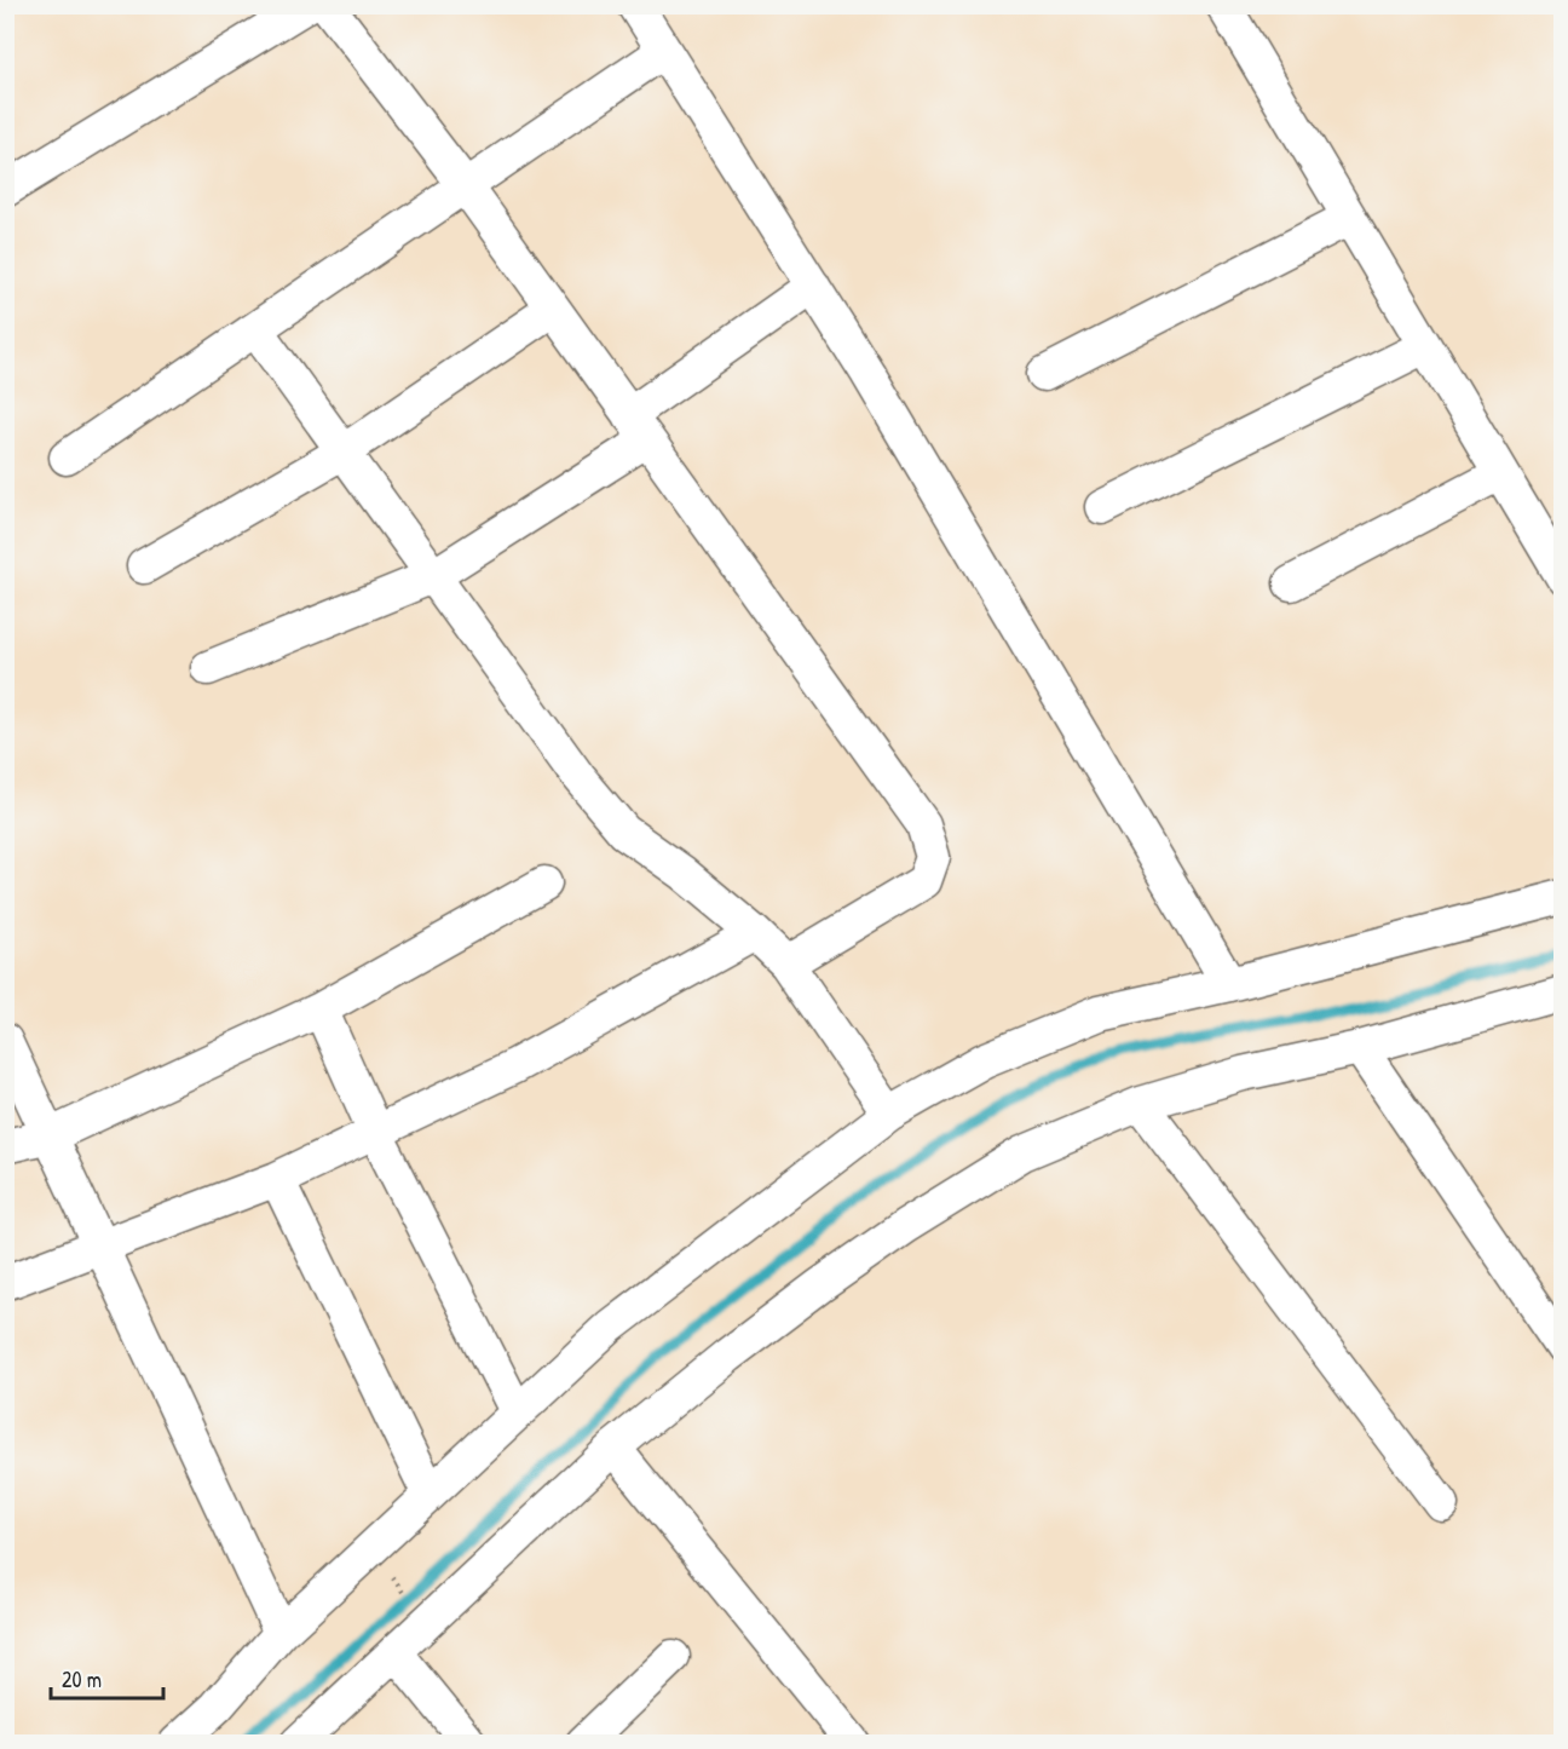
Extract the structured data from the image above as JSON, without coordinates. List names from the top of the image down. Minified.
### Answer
{"scale_bar":"20 m"}
